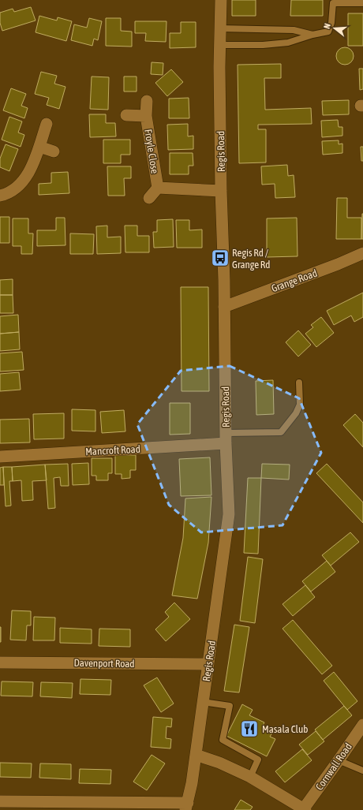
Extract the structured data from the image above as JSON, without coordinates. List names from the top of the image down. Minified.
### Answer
{"streets":{"street":["Froyle Close","Regis Road","Grange Road","Mancroft Road","Davenport Road","Cornwall Road"]},"crossings":[["Froyle Close","Regis Road"],["Regis Road","Grange Road"],["Regis Road","Mancroft Road"],["Regis Road","Davenport Road"]],"places":{"bus stop":["Regis Rd / Grange Rd"],"restaurant":["Masala Club"]},"north":"left"}
